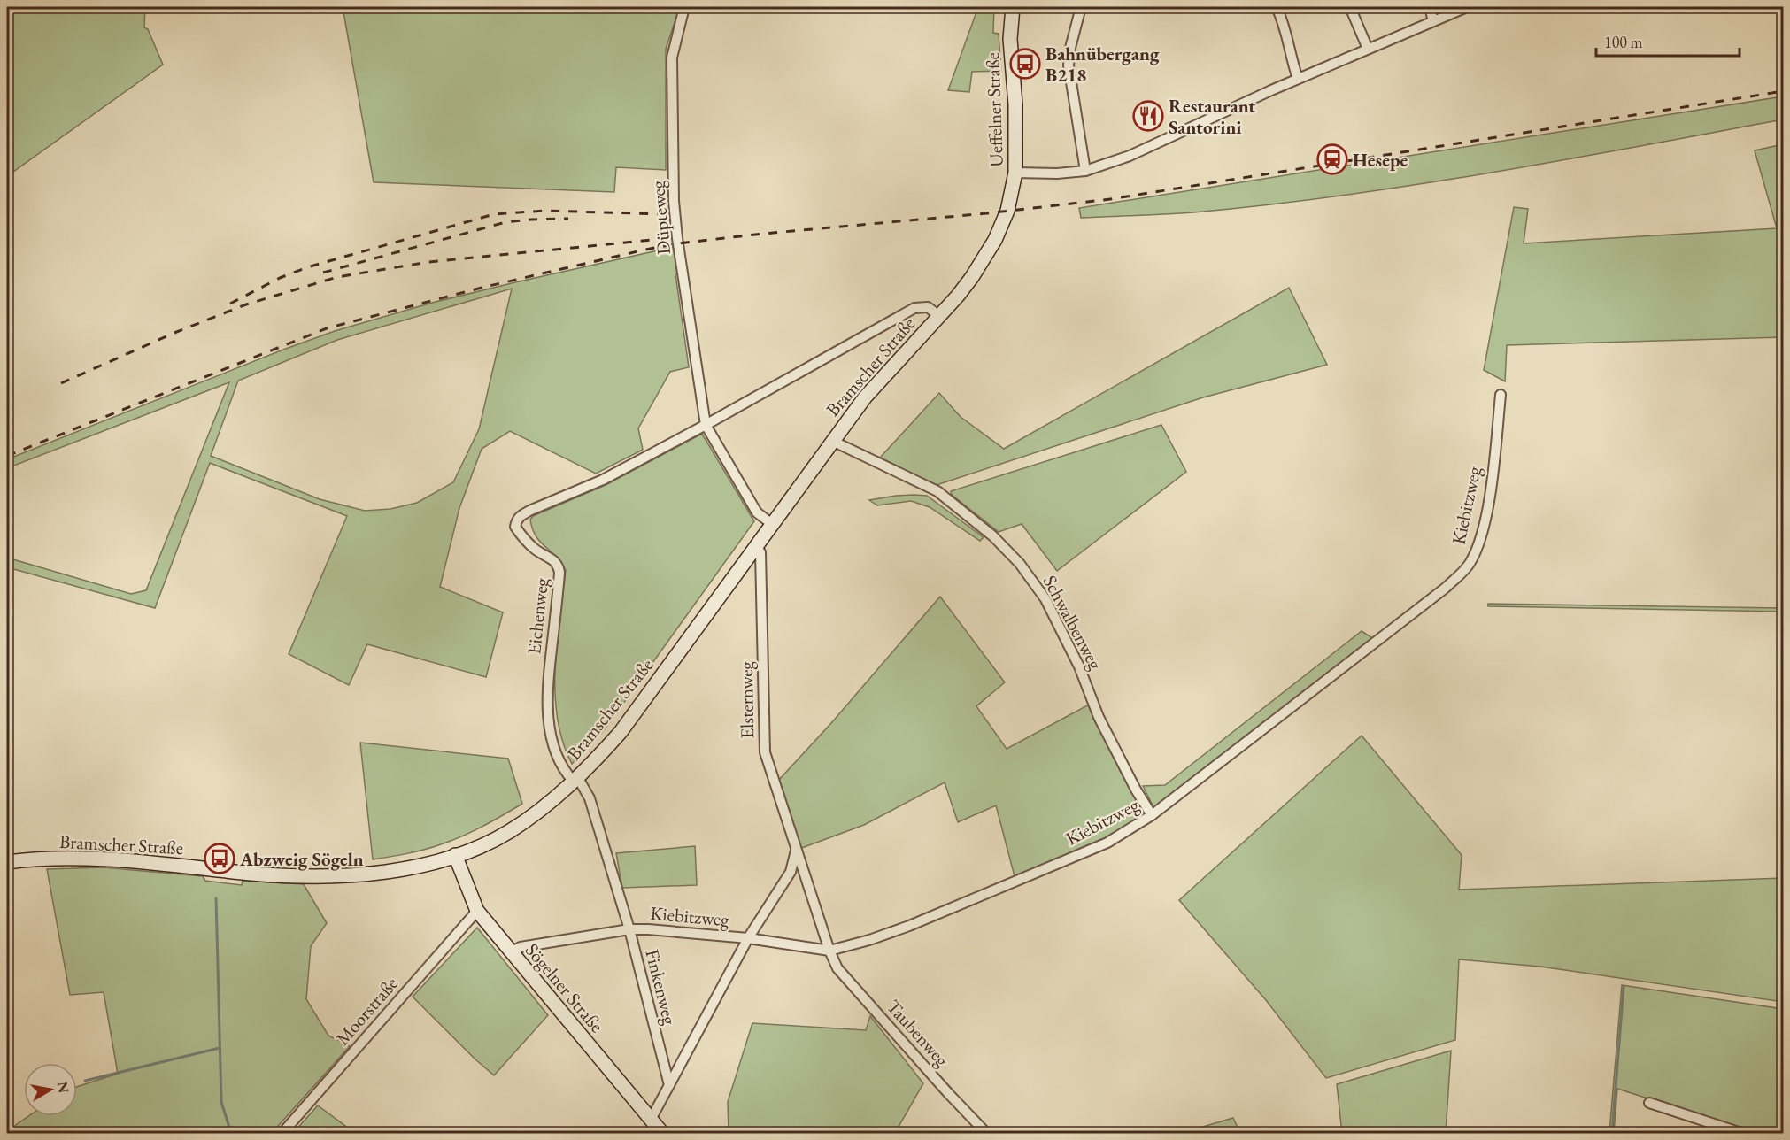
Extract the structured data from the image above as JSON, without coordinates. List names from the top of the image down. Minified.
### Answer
{"streets":{"street":["Ueffelner Straße","Düpteweg","Bramscher Straße","Kiebitzweg","Eichenweg","Schwalbenweg","Elsternweg","Finkenweg","Sögelner Straße","Moorstraße","Taubenweg"]},"crossings":[["Ueffelner Straße","Bramscher Straße"],["Düpteweg","Eichenweg"],["Bramscher Straße","Eichenweg"],["Bramscher Straße","Schwalbenweg"],["Bramscher Straße","Elsternweg"],["Bramscher Straße","Finkenweg"],["Bramscher Straße","Sögelner Straße"],["Kiebitzweg","Schwalbenweg"],["Kiebitzweg","Elsternweg"],["Kiebitzweg","Finkenweg"],["Kiebitzweg","Sögelner Straße"],["Kiebitzweg","Taubenweg"],["Eichenweg","Finkenweg"],["Elsternweg","Taubenweg"],["Sögelner Straße","Moorstraße"]],"places":{"bus stop":["Bahnübergang B218","Abzweig Sögeln"],"restaurant":["Restaurant Santorini"],"station":["Hesepe"]},"scale_bar":"100 m","north":"right"}
